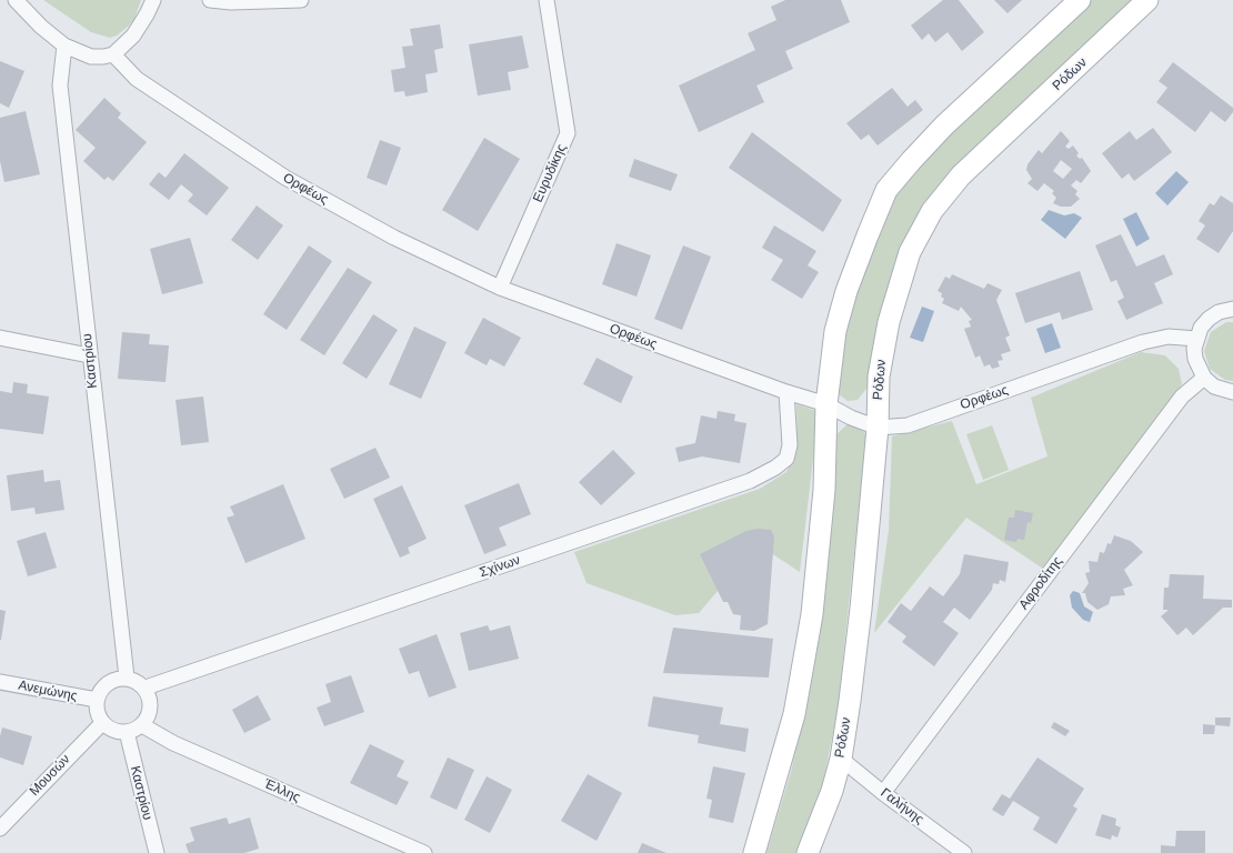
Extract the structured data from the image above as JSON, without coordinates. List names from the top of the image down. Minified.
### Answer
{"streets":{"street":["Ρόδων","Ευρυδίκης","Ορφέως","Καστρίου","Σχίνων","Αφροδίτης","Ανεμώνης","Μουσών","Έλλης","Γαλήνης"]},"crossings":[["Ρόδων","Ορφέως"],["Ρόδων","Γαλήνης"],["Ευρυδίκης","Ορφέως"],["Ορφέως","Σχίνων"],["Καστρίου","Σχίνων"],["Καστρίου","Ανεμώνης"],["Καστρίου","Μουσών"],["Καστρίου","Έλλης"],["Σχίνων","Ανεμώνης"],["Σχίνων","Μουσών"],["Σχίνων","Έλλης"],["Αφροδίτης","Γαλήνης"],["Ανεμώνης","Μουσών"],["Ανεμώνης","Έλλης"],["Μουσών","Έλλης"]]}
